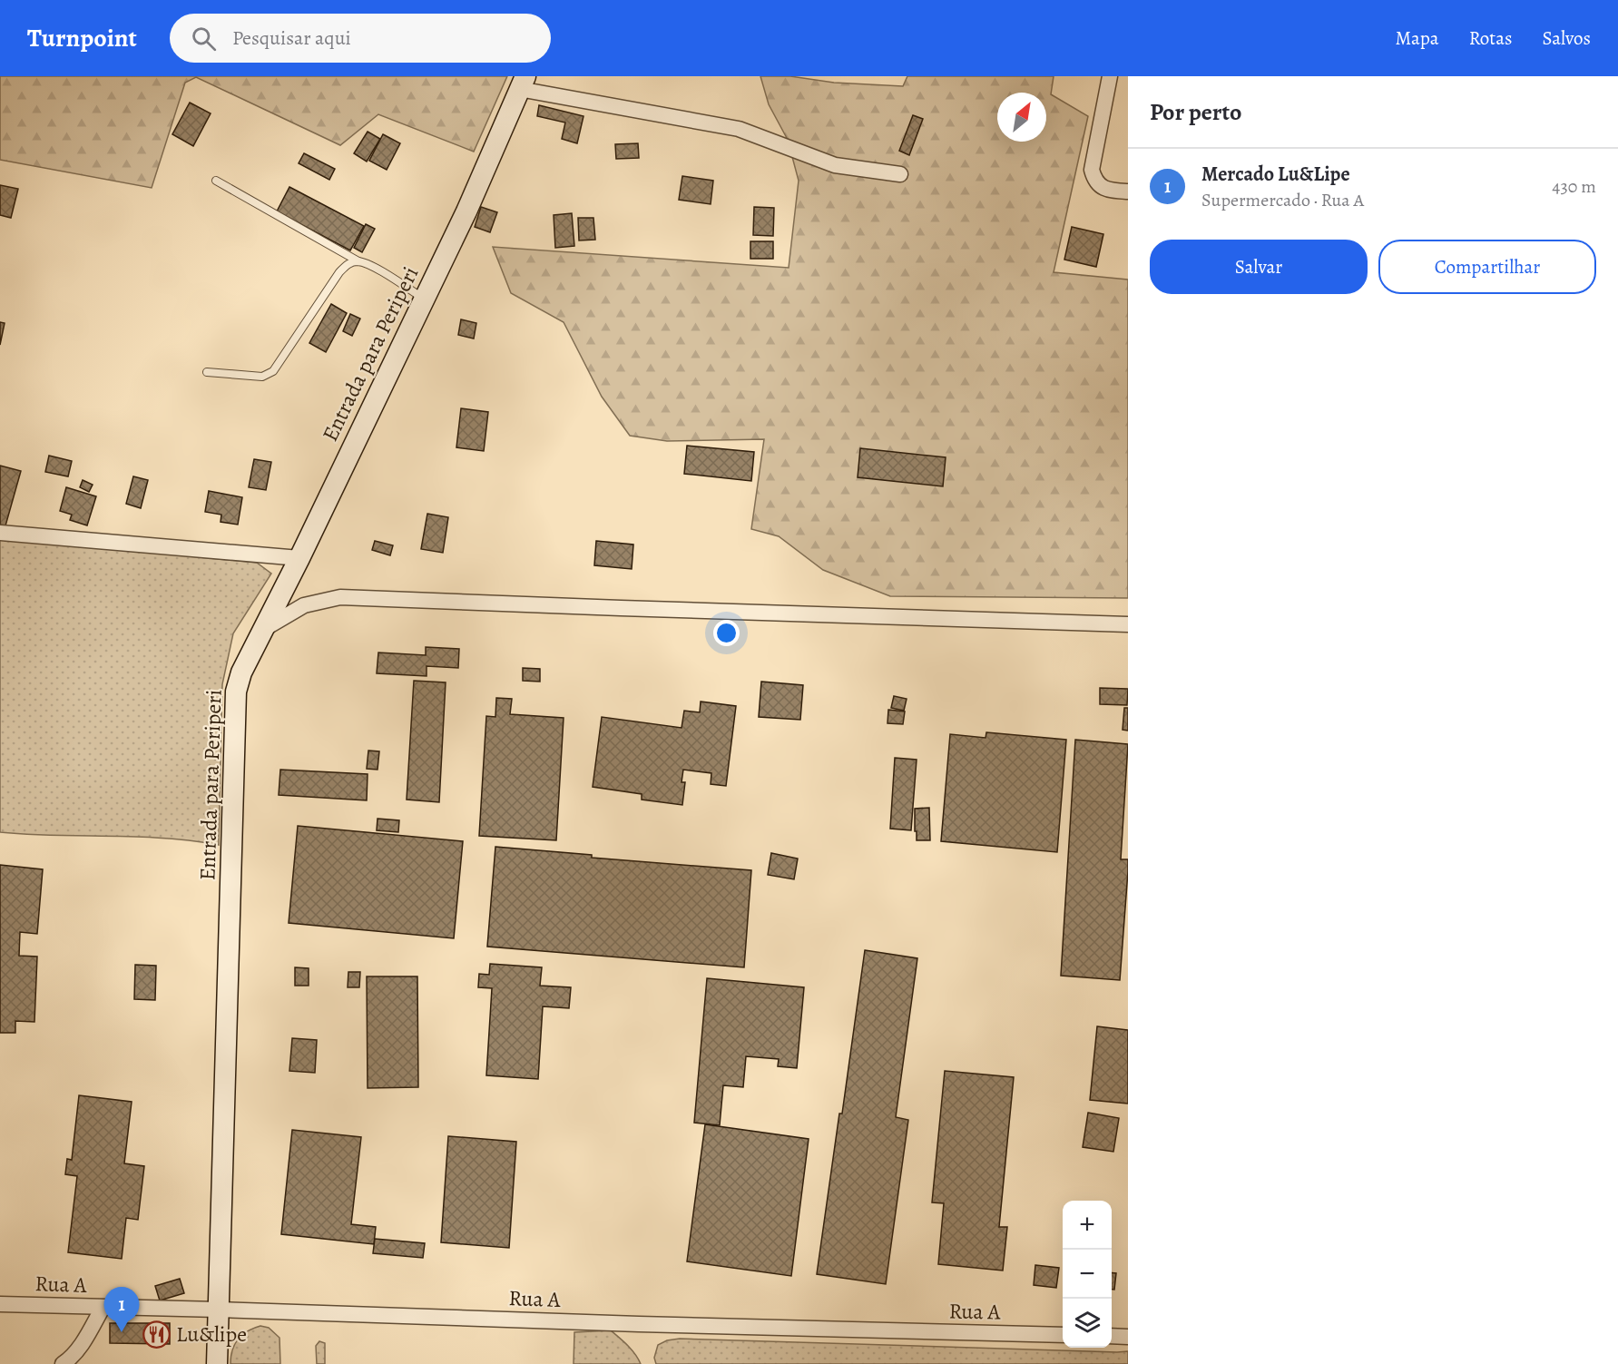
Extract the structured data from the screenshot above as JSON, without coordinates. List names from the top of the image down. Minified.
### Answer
{"streets":{"main road":["Entrada para Periperi"],"street":["Rua A"]},"crossings":[["Entrada para Periperi","Rua A"]],"places":{"restaurant":["Lu&lipe"]},"north":"top right","page":{"header":"Turnpoint","search":"Pesquisar aqui","nav":["Mapa","Rotas","Salvos"],"heading":"Por perto","list":[{"mark":"1","name":"Mercado Lu&Lipe","note":"Supermercado · Rua A","value":"430 m"}],"buttons":["Salvar","Compartilhar"],"map_buttons":["+","−"],"pins":"1"}}
